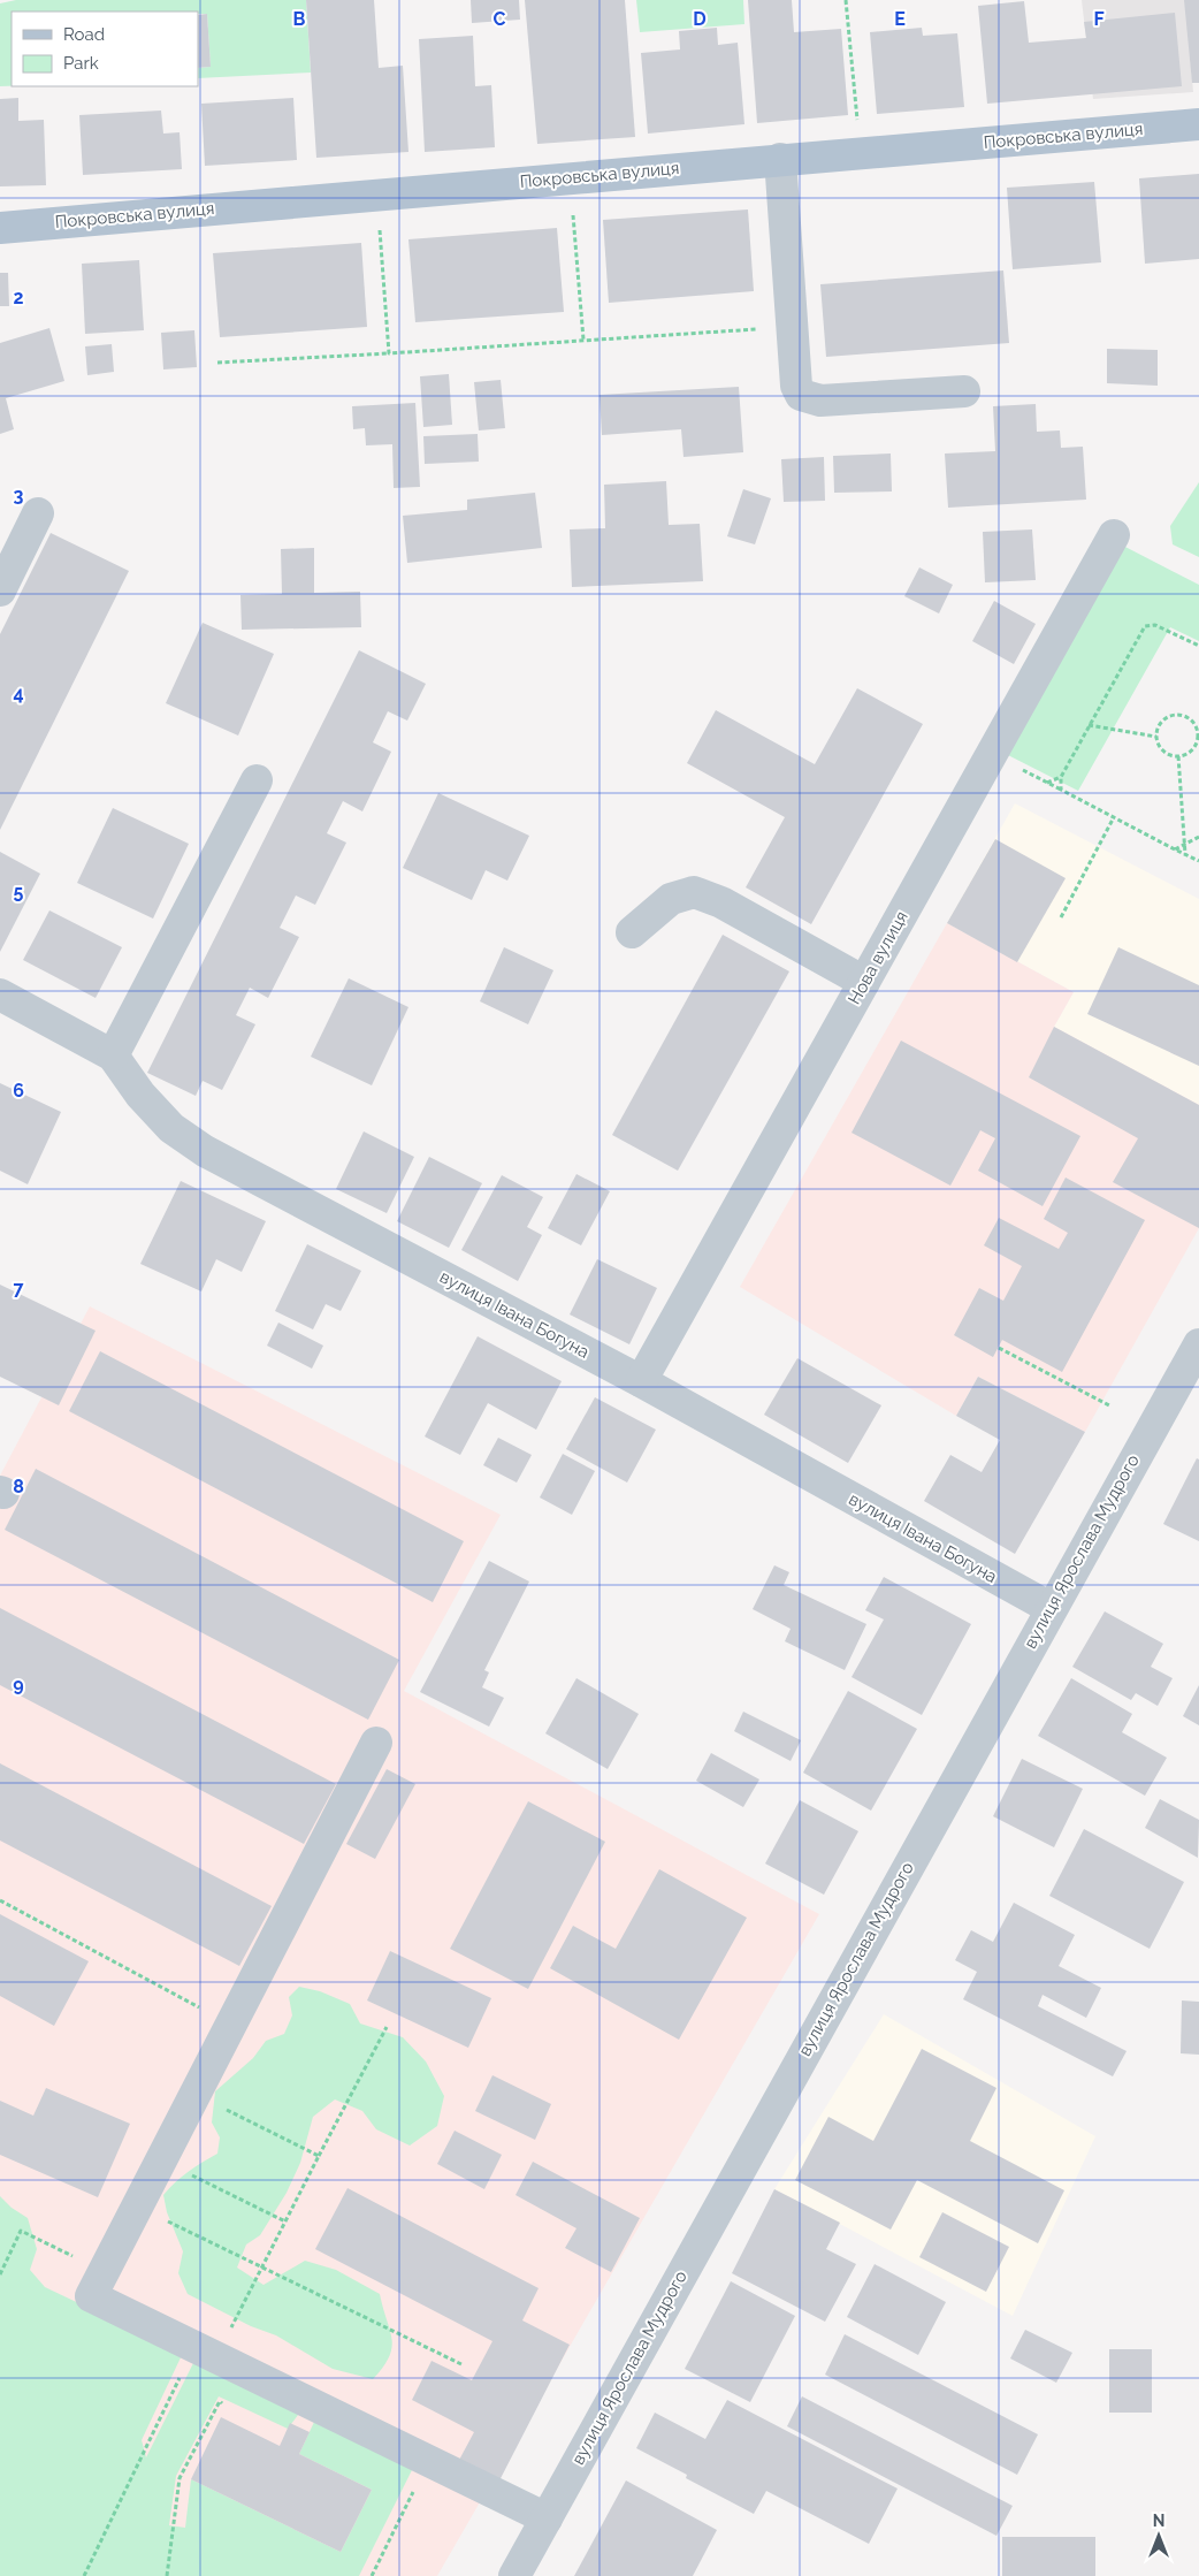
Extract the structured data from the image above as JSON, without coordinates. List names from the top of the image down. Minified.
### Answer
{"streets":{"main road":["Покровська вулиця"],"street":["Нова вулиця","вулиця Івана Богуна","вулиця Ярослава Мудрого"]},"crossings":[["Нова вулиця","вулиця Івана Богуна"],["вулиця Івана Богуна","вулиця Ярослава Мудрого"]],"legend":["Road","Park"],"north":"top","grid":{"columns":["B","C","D","E","F"],"rows":["2","3","4","5","6","7","8","9"]}}
